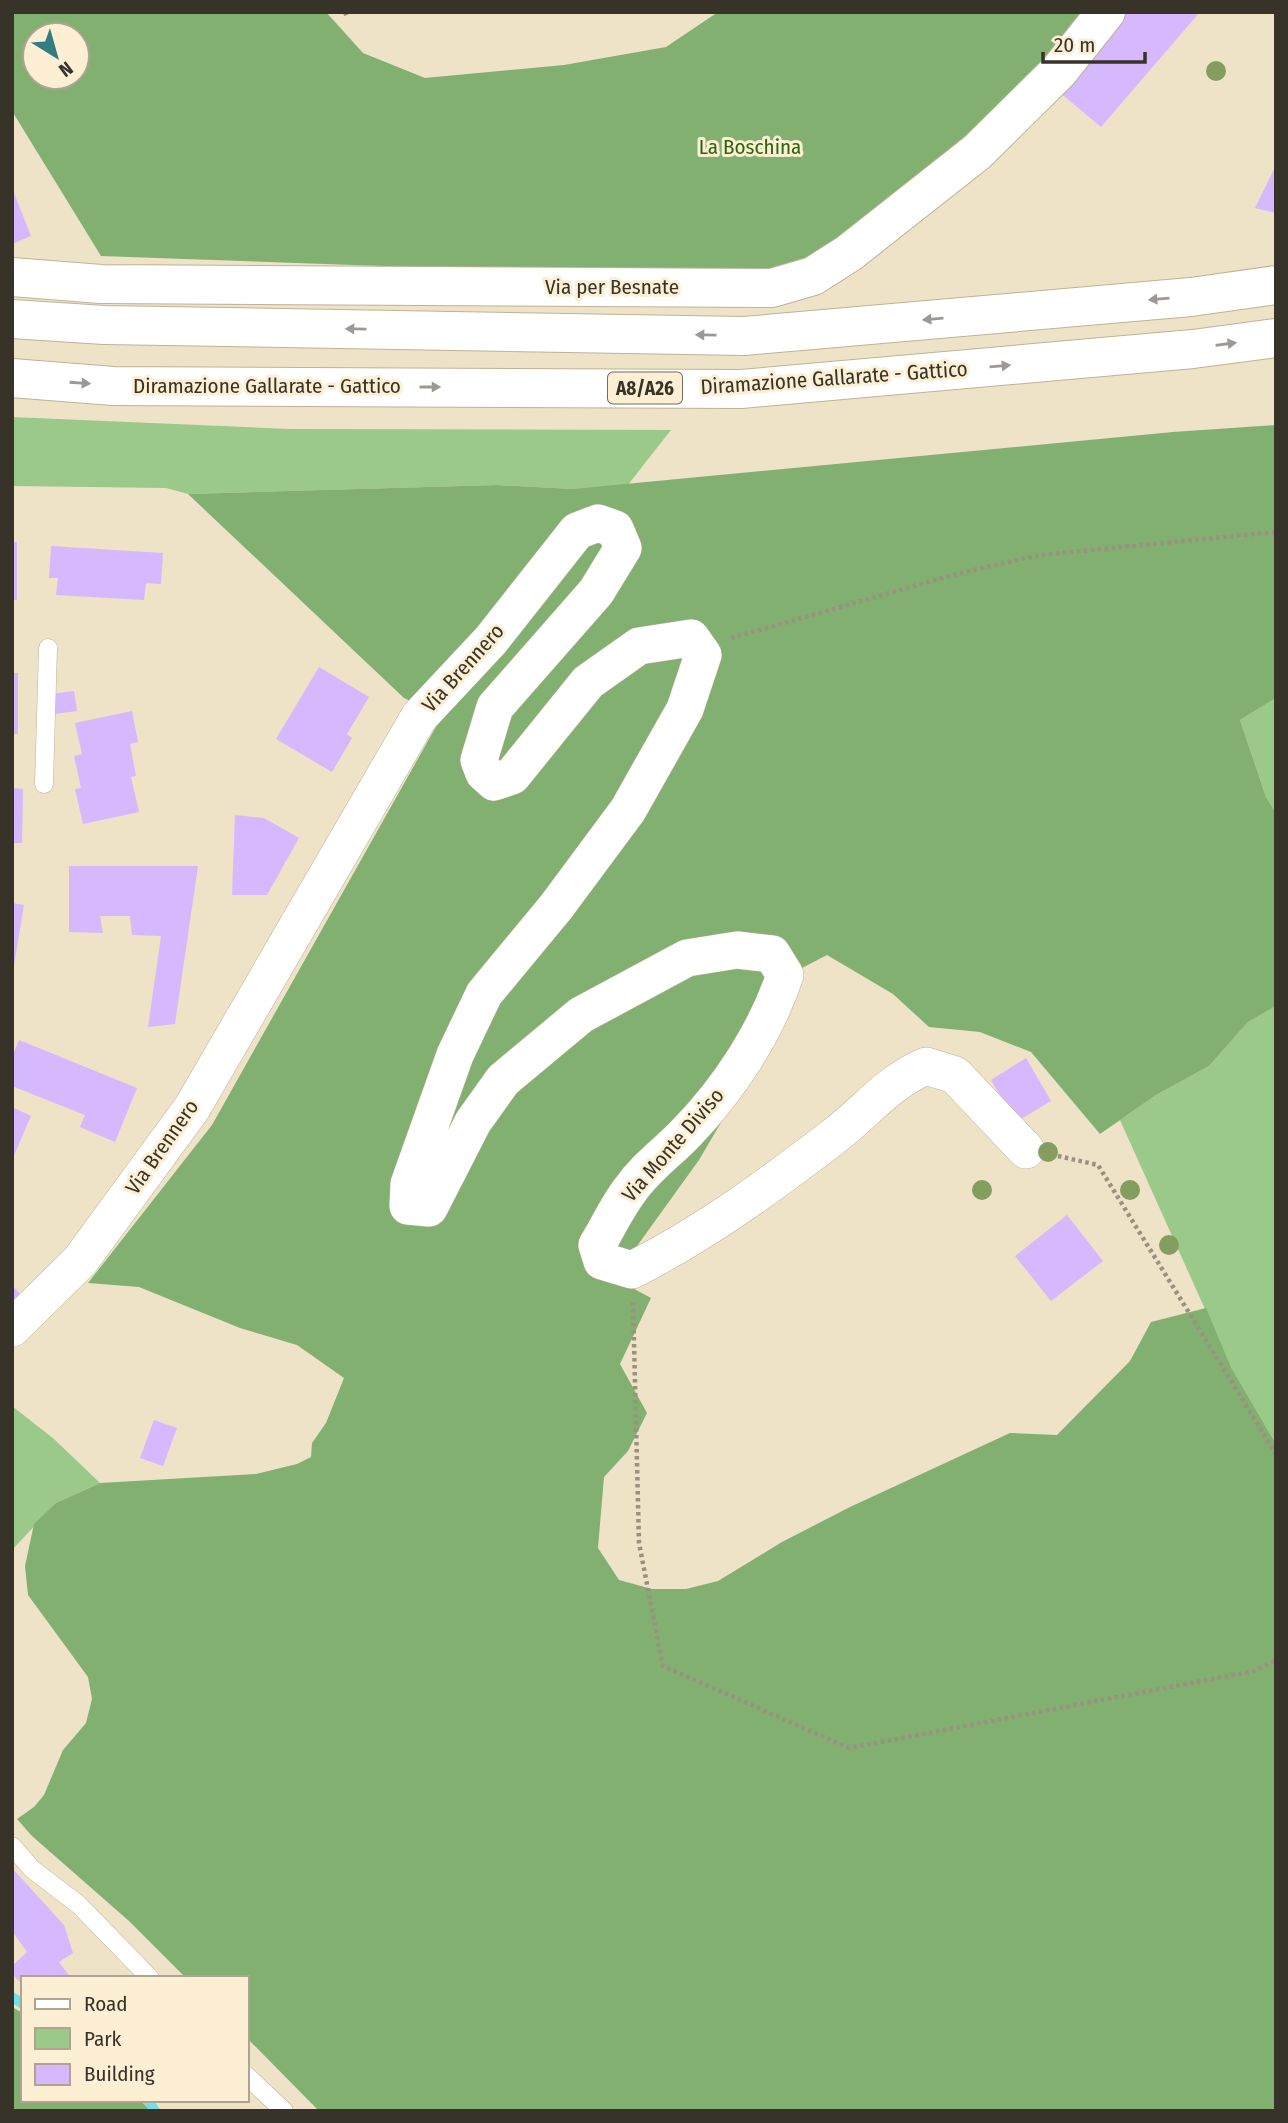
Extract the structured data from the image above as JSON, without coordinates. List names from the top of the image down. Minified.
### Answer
{"streets":{"main road":["Via per Besnate","Diramazione Gallarate - Gattico","A8/A26"],"street":["Via Brennero","Via Monte Diviso"]},"crossings":[["Via Brennero","Via Monte Diviso"]],"parks":["La Boschina"],"legend":["Road","Park","Building"],"scale_bar":"20 m","north":"bottom right"}
